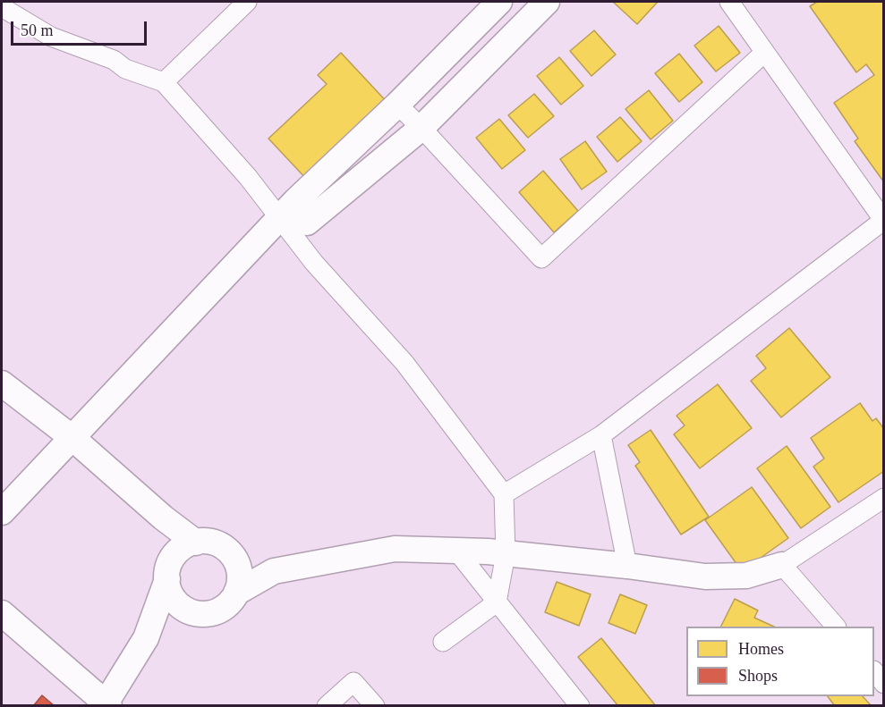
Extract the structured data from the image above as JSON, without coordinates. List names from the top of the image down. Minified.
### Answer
{"legend":["Homes","Shops"],"scale_bar":"50 m"}
